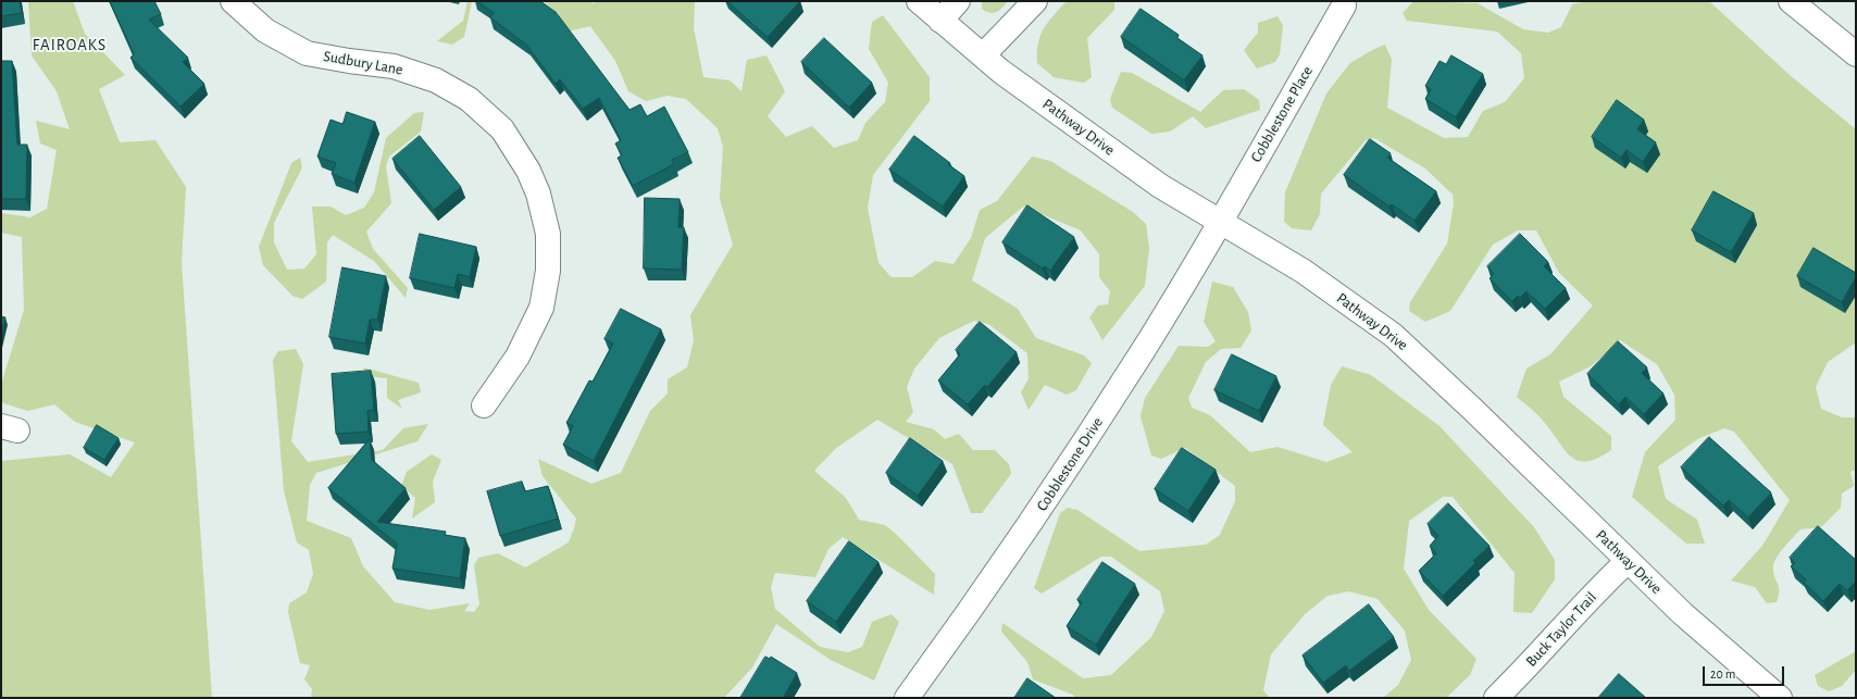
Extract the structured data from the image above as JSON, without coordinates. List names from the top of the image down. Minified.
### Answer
{"streets":{"street":["Sudbury Lane","Cobblestone Place","Pathway Drive","Cobblestone Drive","Buck Taylor Trail"]},"crossings":[["Cobblestone Place","Pathway Drive"],["Cobblestone Place","Cobblestone Drive"],["Pathway Drive","Cobblestone Drive"],["Pathway Drive","Buck Taylor Trail"]],"districts":["FAIROAKS"],"scale_bar":"20 m"}
